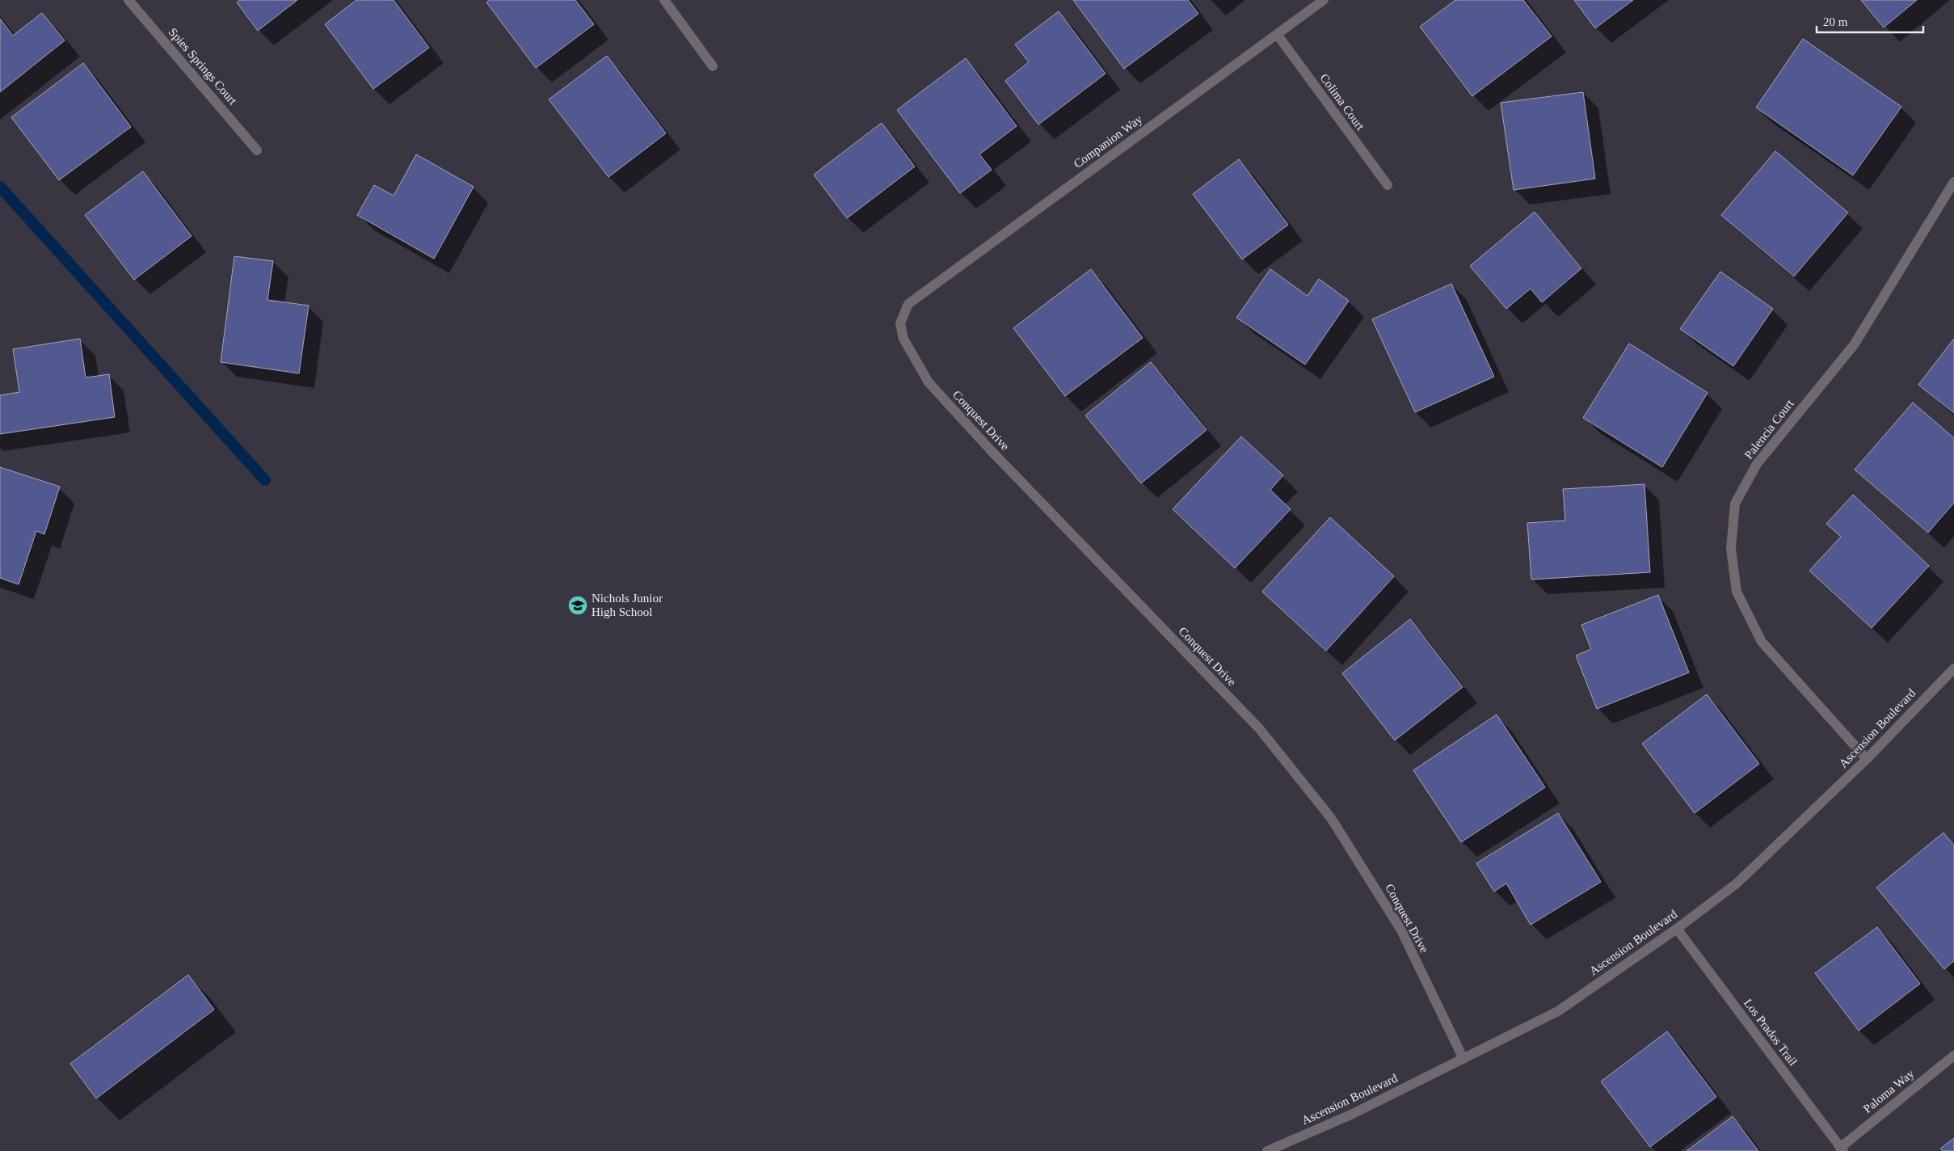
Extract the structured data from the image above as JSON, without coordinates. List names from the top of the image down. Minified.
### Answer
{"streets":{"street":["Spies Springs Court","Colima Court","Companion Way","Conquest Drive","Palencia Court","Ascension Boulevard","Los Prados Trail","Paloma Way"]},"crossings":[["Colima Court","Companion Way"],["Companion Way","Conquest Drive"],["Conquest Drive","Ascension Boulevard"],["Palencia Court","Ascension Boulevard"],["Ascension Boulevard","Los Prados Trail"],["Los Prados Trail","Paloma Way"]],"places":{"school or university":["Nichols Junior High School"]},"scale_bar":"20 m"}
